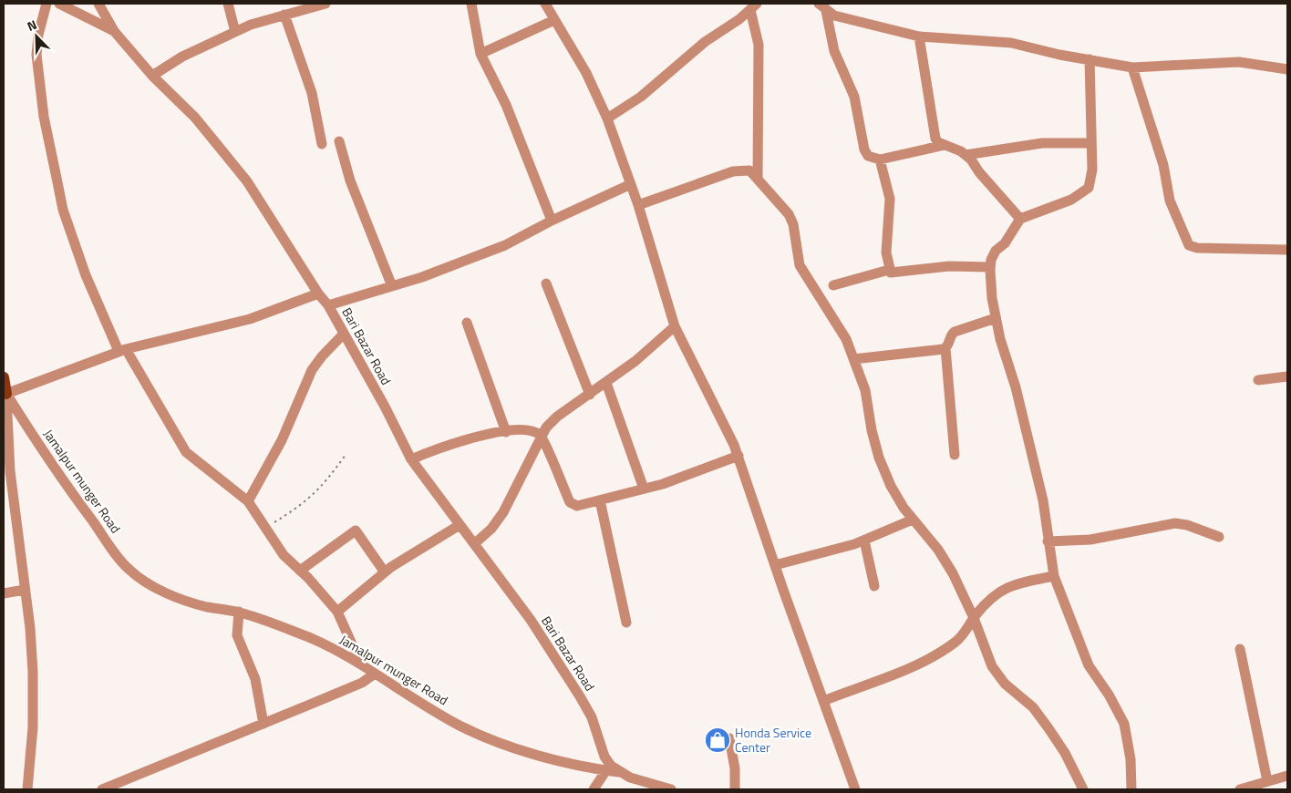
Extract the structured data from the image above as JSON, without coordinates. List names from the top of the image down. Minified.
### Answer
{"streets":{"street":["Bari Bazar Road","Jamalpur munger Road"]},"crossings":[["Bari Bazar Road","Jamalpur munger Road"]],"places":{"shop":["Honda Service Center"]},"north":"top left"}
